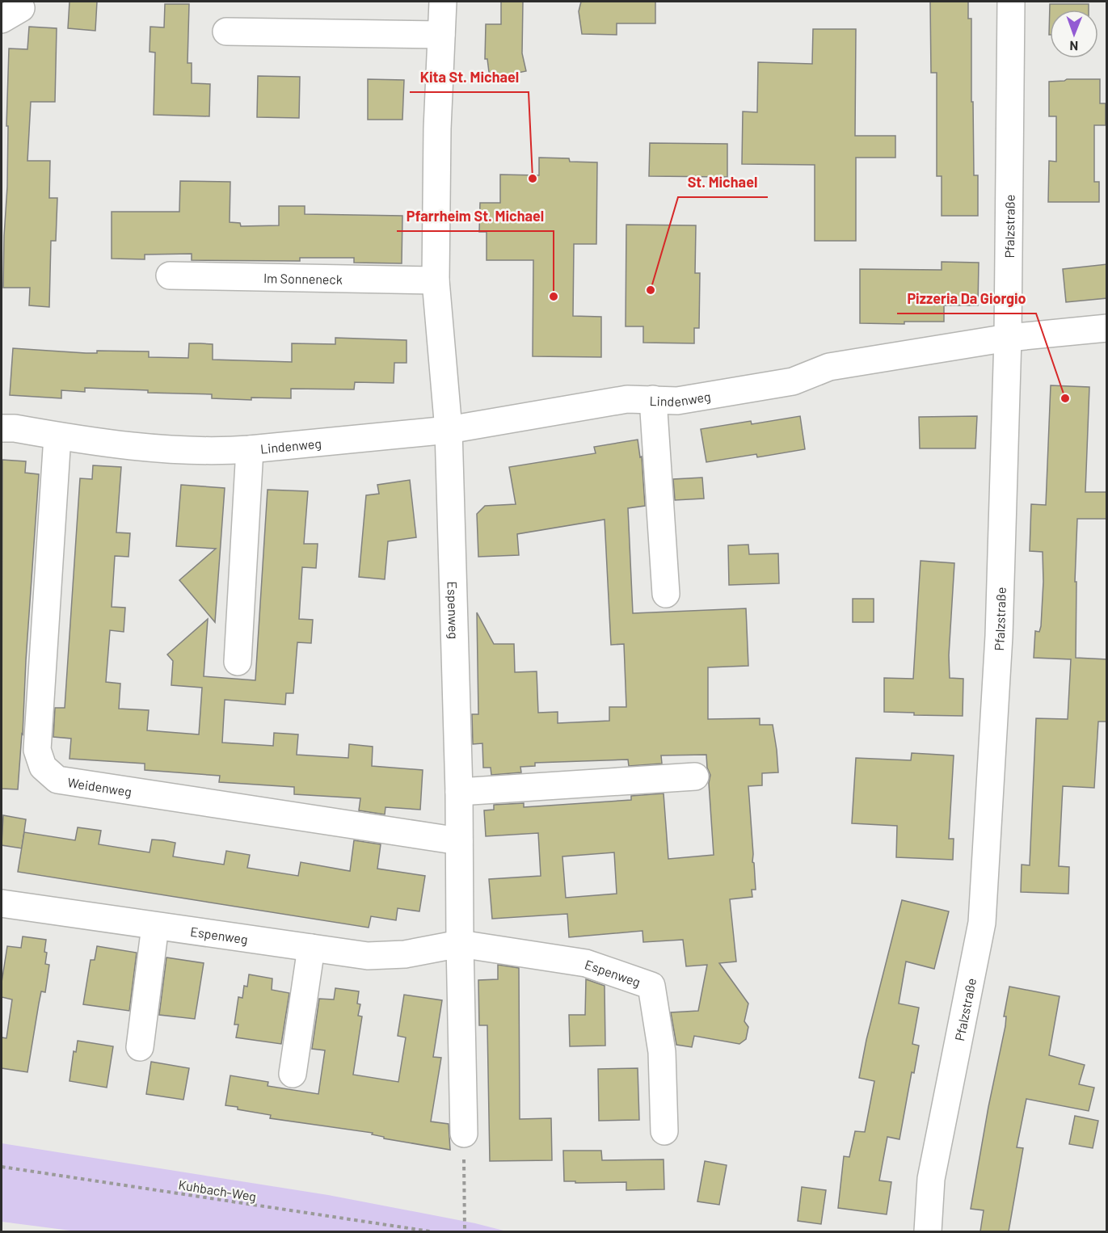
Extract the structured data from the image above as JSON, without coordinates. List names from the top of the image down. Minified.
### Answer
{"streets":{"street":["Pfalzstraße","Im Sonneneck","Lindenweg","Espenweg","Weidenweg"],"path":["Kuhbach-Weg"]},"crossings":[["Pfalzstraße","Lindenweg"],["Lindenweg","Espenweg"],["Lindenweg","Weidenweg"],["Espenweg","Weidenweg"]],"places":["Kita St. Michael","St. Michael","Pfarrheim St. Michael","Pizzeria Da Giorgio"],"north":"bottom"}
